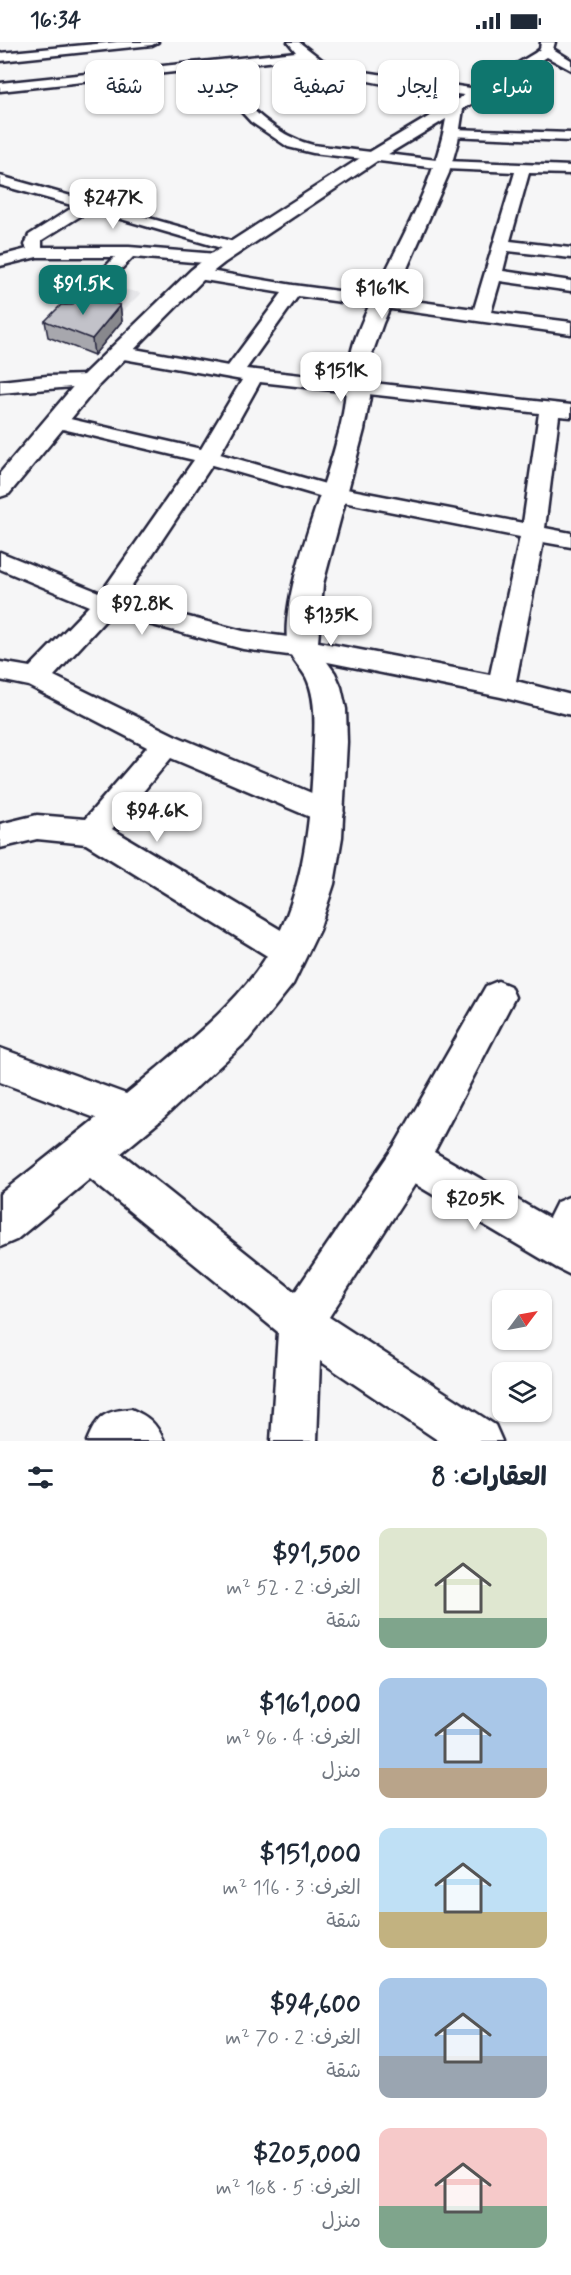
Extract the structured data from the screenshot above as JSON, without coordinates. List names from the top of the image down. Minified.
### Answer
{"north":"top right","page":{"status":"16:34","chip":["شراء","إيجار","تصفية","جديد","شقة"],"price":["$247K","$91.5K","$161K","$151K","$92.8K","$135K","$94.6K","$205K"],"heading":"العقارات: 8","list":[{"name":"$91,500","note":"الغرف: 2 · 52 m² · شقة"},{"name":"$161,000","note":"الغرف: 4 · 96 m² · منزل"},{"name":"$151,000","note":"الغرف: 3 · 116 m² · شقة"},{"name":"$94,600","note":"الغرف: 2 · 70 m² · شقة"},{"name":"$205,000","note":"الغرف: 5 · 168 m² · منزل"}]}}
